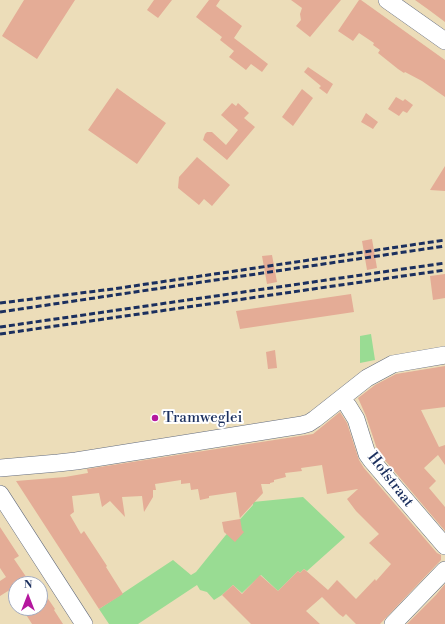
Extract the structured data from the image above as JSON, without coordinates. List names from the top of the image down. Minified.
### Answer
{"streets":{"street":["Hofstraat"]},"places":["Tramweglei"],"north":"top"}
